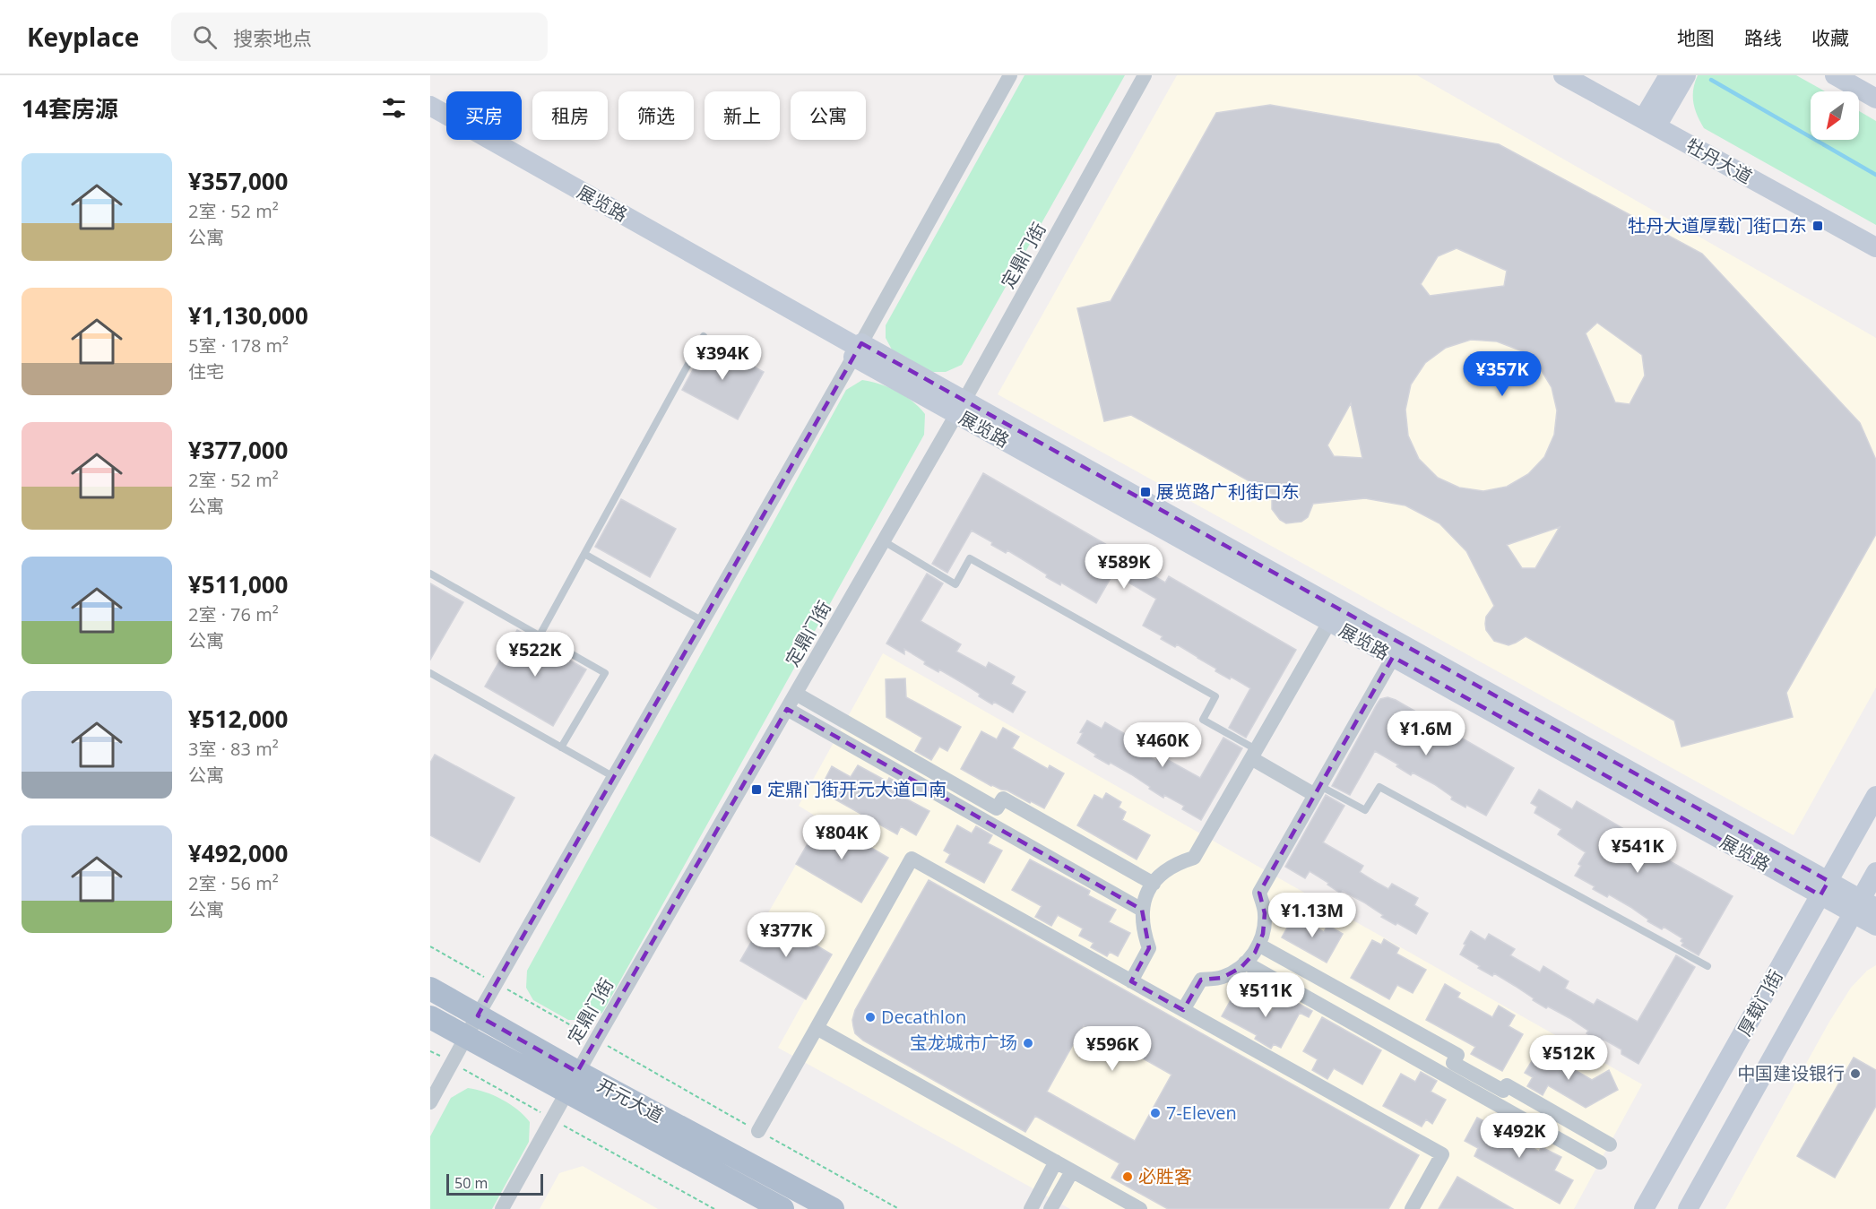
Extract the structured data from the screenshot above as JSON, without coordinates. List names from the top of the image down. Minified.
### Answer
{"streets":{"main road":["开元大道"],"street":["牡丹大道","展览路","定鼎门街","厚载门街"]},"crossings":[["展览路","定鼎门街"],["展览路","厚载门街"],["定鼎门街","开元大道"]],"places":{"transit":["牡丹大道厚载门街口东","展览路广利街口东","定鼎门街开元大道口南"],"other":["Decathlon","宝龙城市广场","中国建设银行","7-Eleven","必胜客"]},"scale_bar":"50 m","north":"bottom left","page":{"header":"Keyplace","search":"搜索地点","nav":["地图","路线","收藏"],"heading":"14套房源","chip":["买房","租房","筛选","新上","公寓"],"list":[{"name":"¥357,000","note":"2室 · 52 m² · 公寓"},{"name":"¥1,130,000","note":"5室 · 178 m² · 住宅"},{"name":"¥377,000","note":"2室 · 52 m² · 公寓"},{"name":"¥511,000","note":"2室 · 76 m² · 公寓"},{"name":"¥512,000","note":"3室 · 83 m² · 公寓"},{"name":"¥492,000","note":"2室 · 56 m² · 公寓"}],"price":["¥394K","¥357K","¥589K","¥522K","¥1.6M","¥460K","¥804K","¥541K","¥1.13M","¥377K","¥511K","¥596K","¥512K","¥492K"],"scale":"50 m"}}
